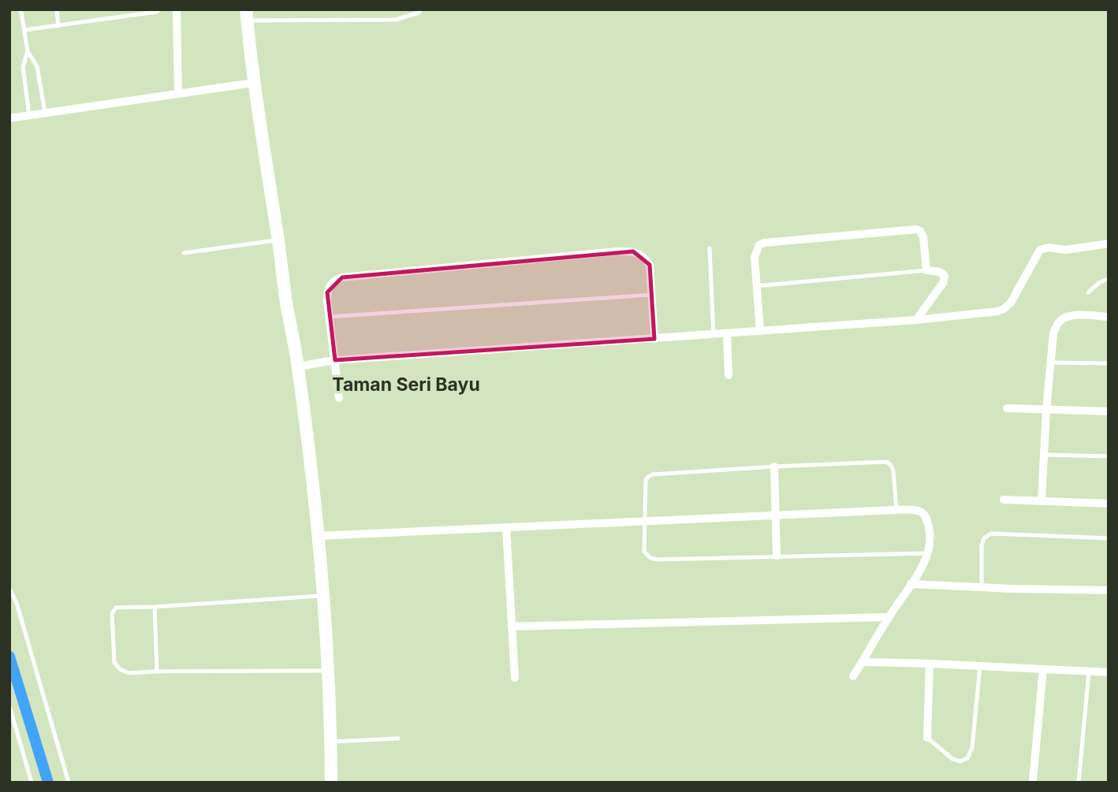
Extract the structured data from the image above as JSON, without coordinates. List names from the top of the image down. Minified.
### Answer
{"districts":["Taman Seri Bayu"]}
